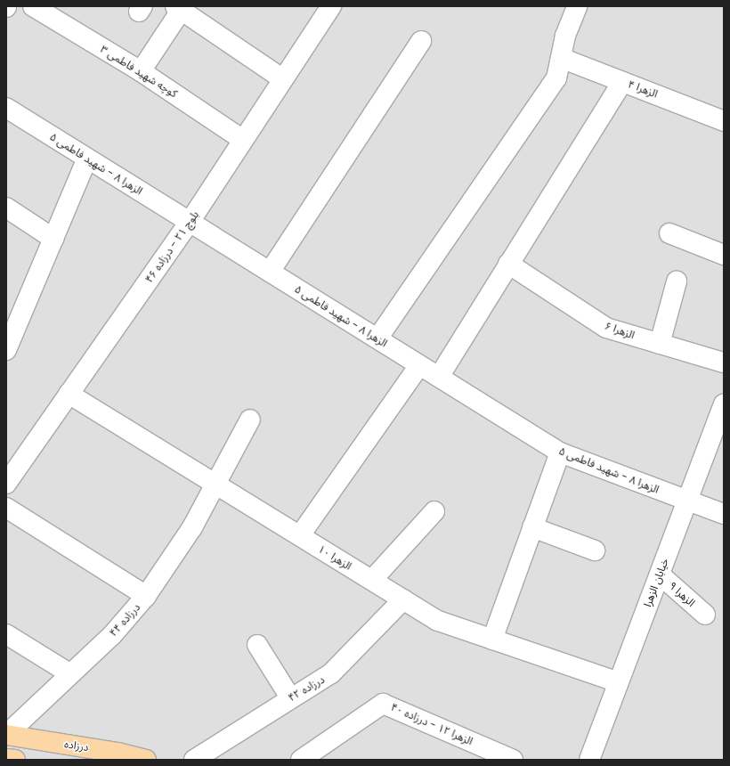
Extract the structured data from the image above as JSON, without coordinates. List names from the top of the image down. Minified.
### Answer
{"streets":{"main road":["درزاده"],"street":["کوچه شهید فاطمی ۳","الزهرا ۴","الزهرا ۸ - شهید فاطمی ۵","بلوچ ۲۱ - درزاده ۴۶","الزهرا ۶","الزهرا ۱۰","خیابان الزهرا","الزهرا ۹","درزاده ۴۴","درزاده ۴۲","الزهرا ۱۲ - درزاده ۴۰"]},"crossings":[["کوچه شهید فاطمی ۳","بلوچ ۲۱ - درزاده ۴۶"],["الزهرا ۸ - شهید فاطمی ۵","بلوچ ۲۱ - درزاده ۴۶"],["الزهرا ۸ - شهید فاطمی ۵","خیابان الزهرا"],["بلوچ ۲۱ - درزاده ۴۶","الزهرا ۱۰"],["الزهرا ۱۰","خیابان الزهرا"],["الزهرا ۱۰","درزاده ۴۴"],["الزهرا ۱۰","درزاده ۴۲"],["خیابان الزهرا","الزهرا ۹"],["درزاده ۴۴","درزاده"]]}
